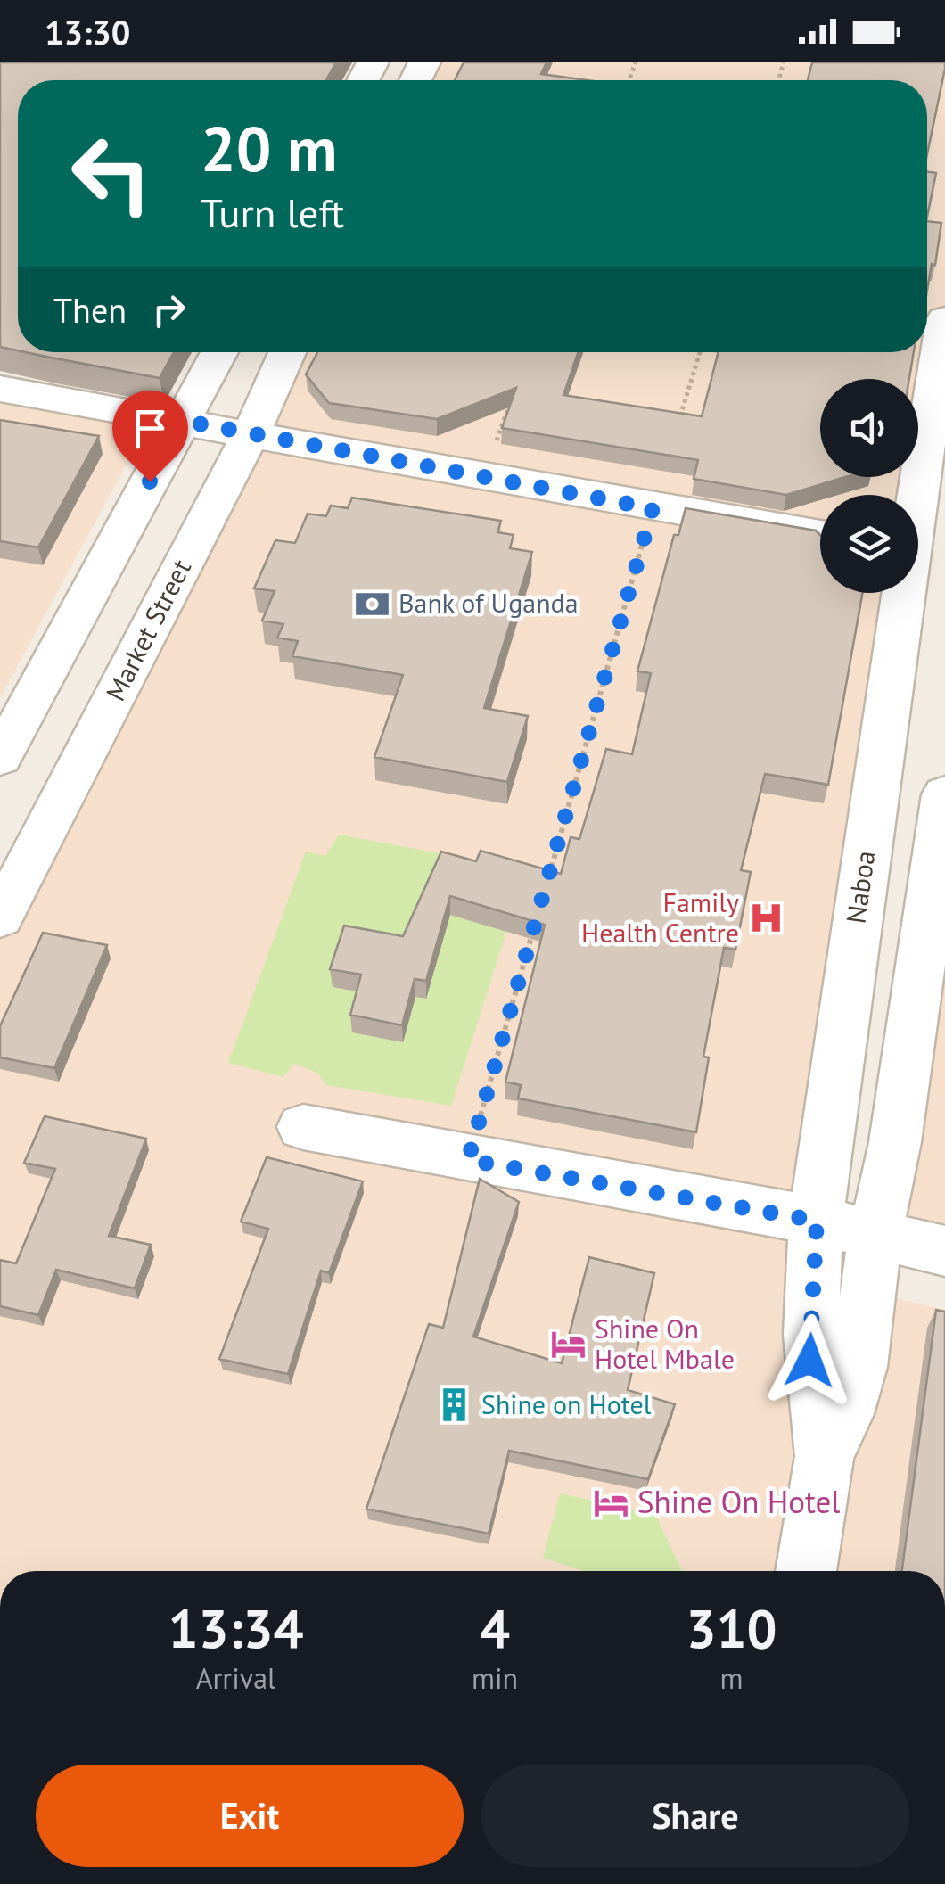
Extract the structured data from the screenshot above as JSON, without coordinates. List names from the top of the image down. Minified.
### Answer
{"streets":{"street":["Market Street","Naboa"]},"places":{"bank":["Bank of Uganda"],"hospital":["Family Health Centre"],"hotel":["Shine On Hotel Mbale","Shine On Hotel"],"building":["Shine on Hotel"]},"page":{"status":"13:30","turn":["20 m","Turn left"],"then":"Then","eta":["13:34","Arrival","4","min","310","m"],"buttons":["Exit","Share"]}}
